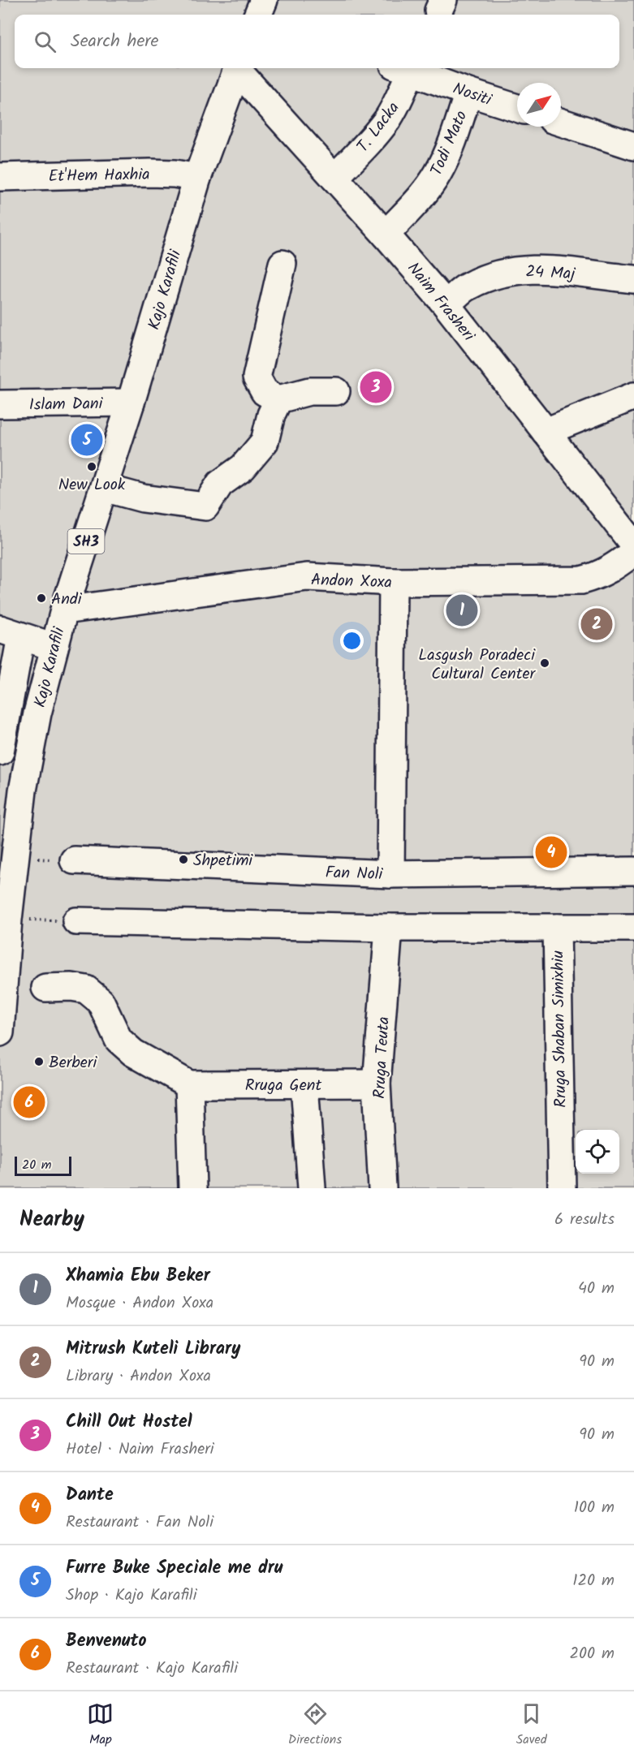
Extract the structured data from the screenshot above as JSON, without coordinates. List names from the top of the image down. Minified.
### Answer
{"streets":{"street":["Nositi","T. Lacka","Todi Mato","Et'Hem Haxhia","24 Maj","Kajo Karafili","Naim Frasheri","Islam Dani","SH3","Andon Xoxa","Fan Noli","Rruga Shaban Simixhiu","Rruga Teuta","Rruga Gent"]},"crossings":[["Nositi","Todi Mato"],["T. Lacka","Naim Frasheri"],["Todi Mato","Naim Frasheri"],["Et'Hem Haxhia","Kajo Karafili"],["24 Maj","Naim Frasheri"],["Kajo Karafili","Islam Dani"],["Kajo Karafili","Andon Xoxa"],["Rruga Teuta","Rruga Gent"]],"places":["New Look","Andi","Lasgush Poradeci Cultural Center","Shpetimi","Berberi"],"scale_bar":"20 m","north":"top right","page":{"search":"Search here","pins":["3","5","1","2","4","6"],"scale":"20 m","heading":["Nearby","6 results"],"list":[{"mark":"1","name":"Xhamia Ebu Beker","note":"Mosque · Andon Xoxa","value":"40 m"},{"mark":"2","name":"Mitrush Kuteli Library","note":"Library · Andon Xoxa","value":"90 m"},{"mark":"3","name":"Chill Out Hostel","note":"Hotel · Naim Frasheri","value":"90 m"},{"mark":"4","name":"Dante","note":"Restaurant · Fan Noli","value":"100 m"},{"mark":"5","name":"Furre Buke Speciale me dru","note":"Shop · Kajo Karafili","value":"120 m"},{"mark":"6","name":"Benvenuto","note":"Restaurant · Kajo Karafili","value":"200 m"}],"nav":["Map","Directions","Saved"]}}
